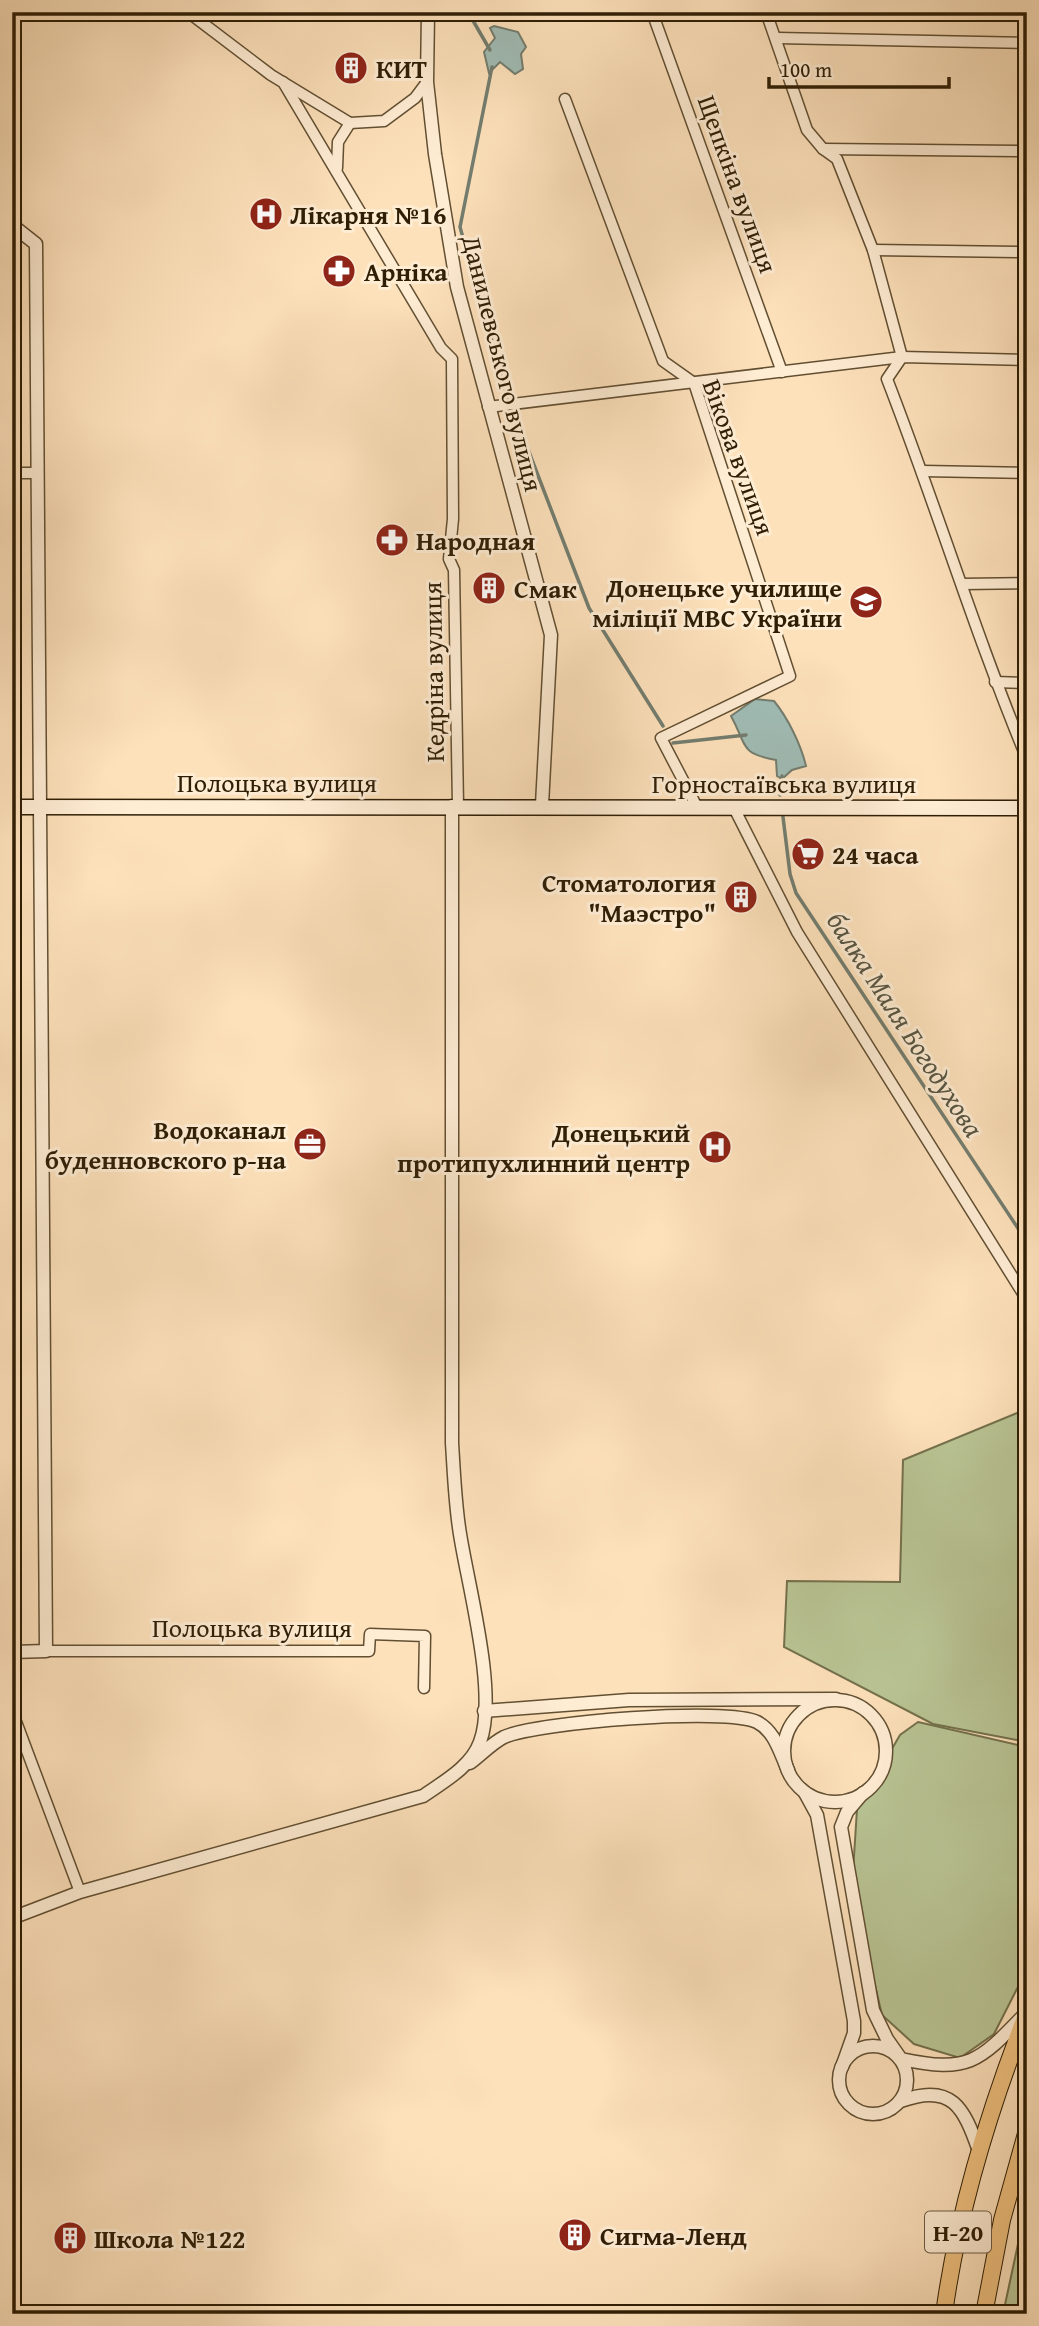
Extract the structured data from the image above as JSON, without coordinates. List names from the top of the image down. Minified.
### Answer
{"streets":{"main road":["Полоцька вулиця","Горностаївська вулиця","Н-20"],"street":["Щепкіна вулиця","Данилевського вулиця","Вікова вулиця","Кедріна вулиця"]},"crossings":[["Данилевського вулиця","Полоцька вулиця"],["Данилевського вулиця","Горностаївська вулиця"],["Вікова вулиця","Горностаївська вулиця"],["Кедріна вулиця","Полоцька вулиця"],["Полоцька вулиця","Горностаївська вулиця"]],"water":["балка Маля Богодухова"],"places":{"building":["КИТ","Смак","Стоматология \"Маэстро\"","Сигма-Ленд","Школа №122"],"hospital":["Лікарня №16","Донецький протипухлинний центр"],"pharmacy":["Арніка","Народная"],"school or university":["Донецьке училище міліції МВС України"],"supermarket":["24 часа"],"office":["Водоканал буденновского р-на"]},"scale_bar":"100 m"}
